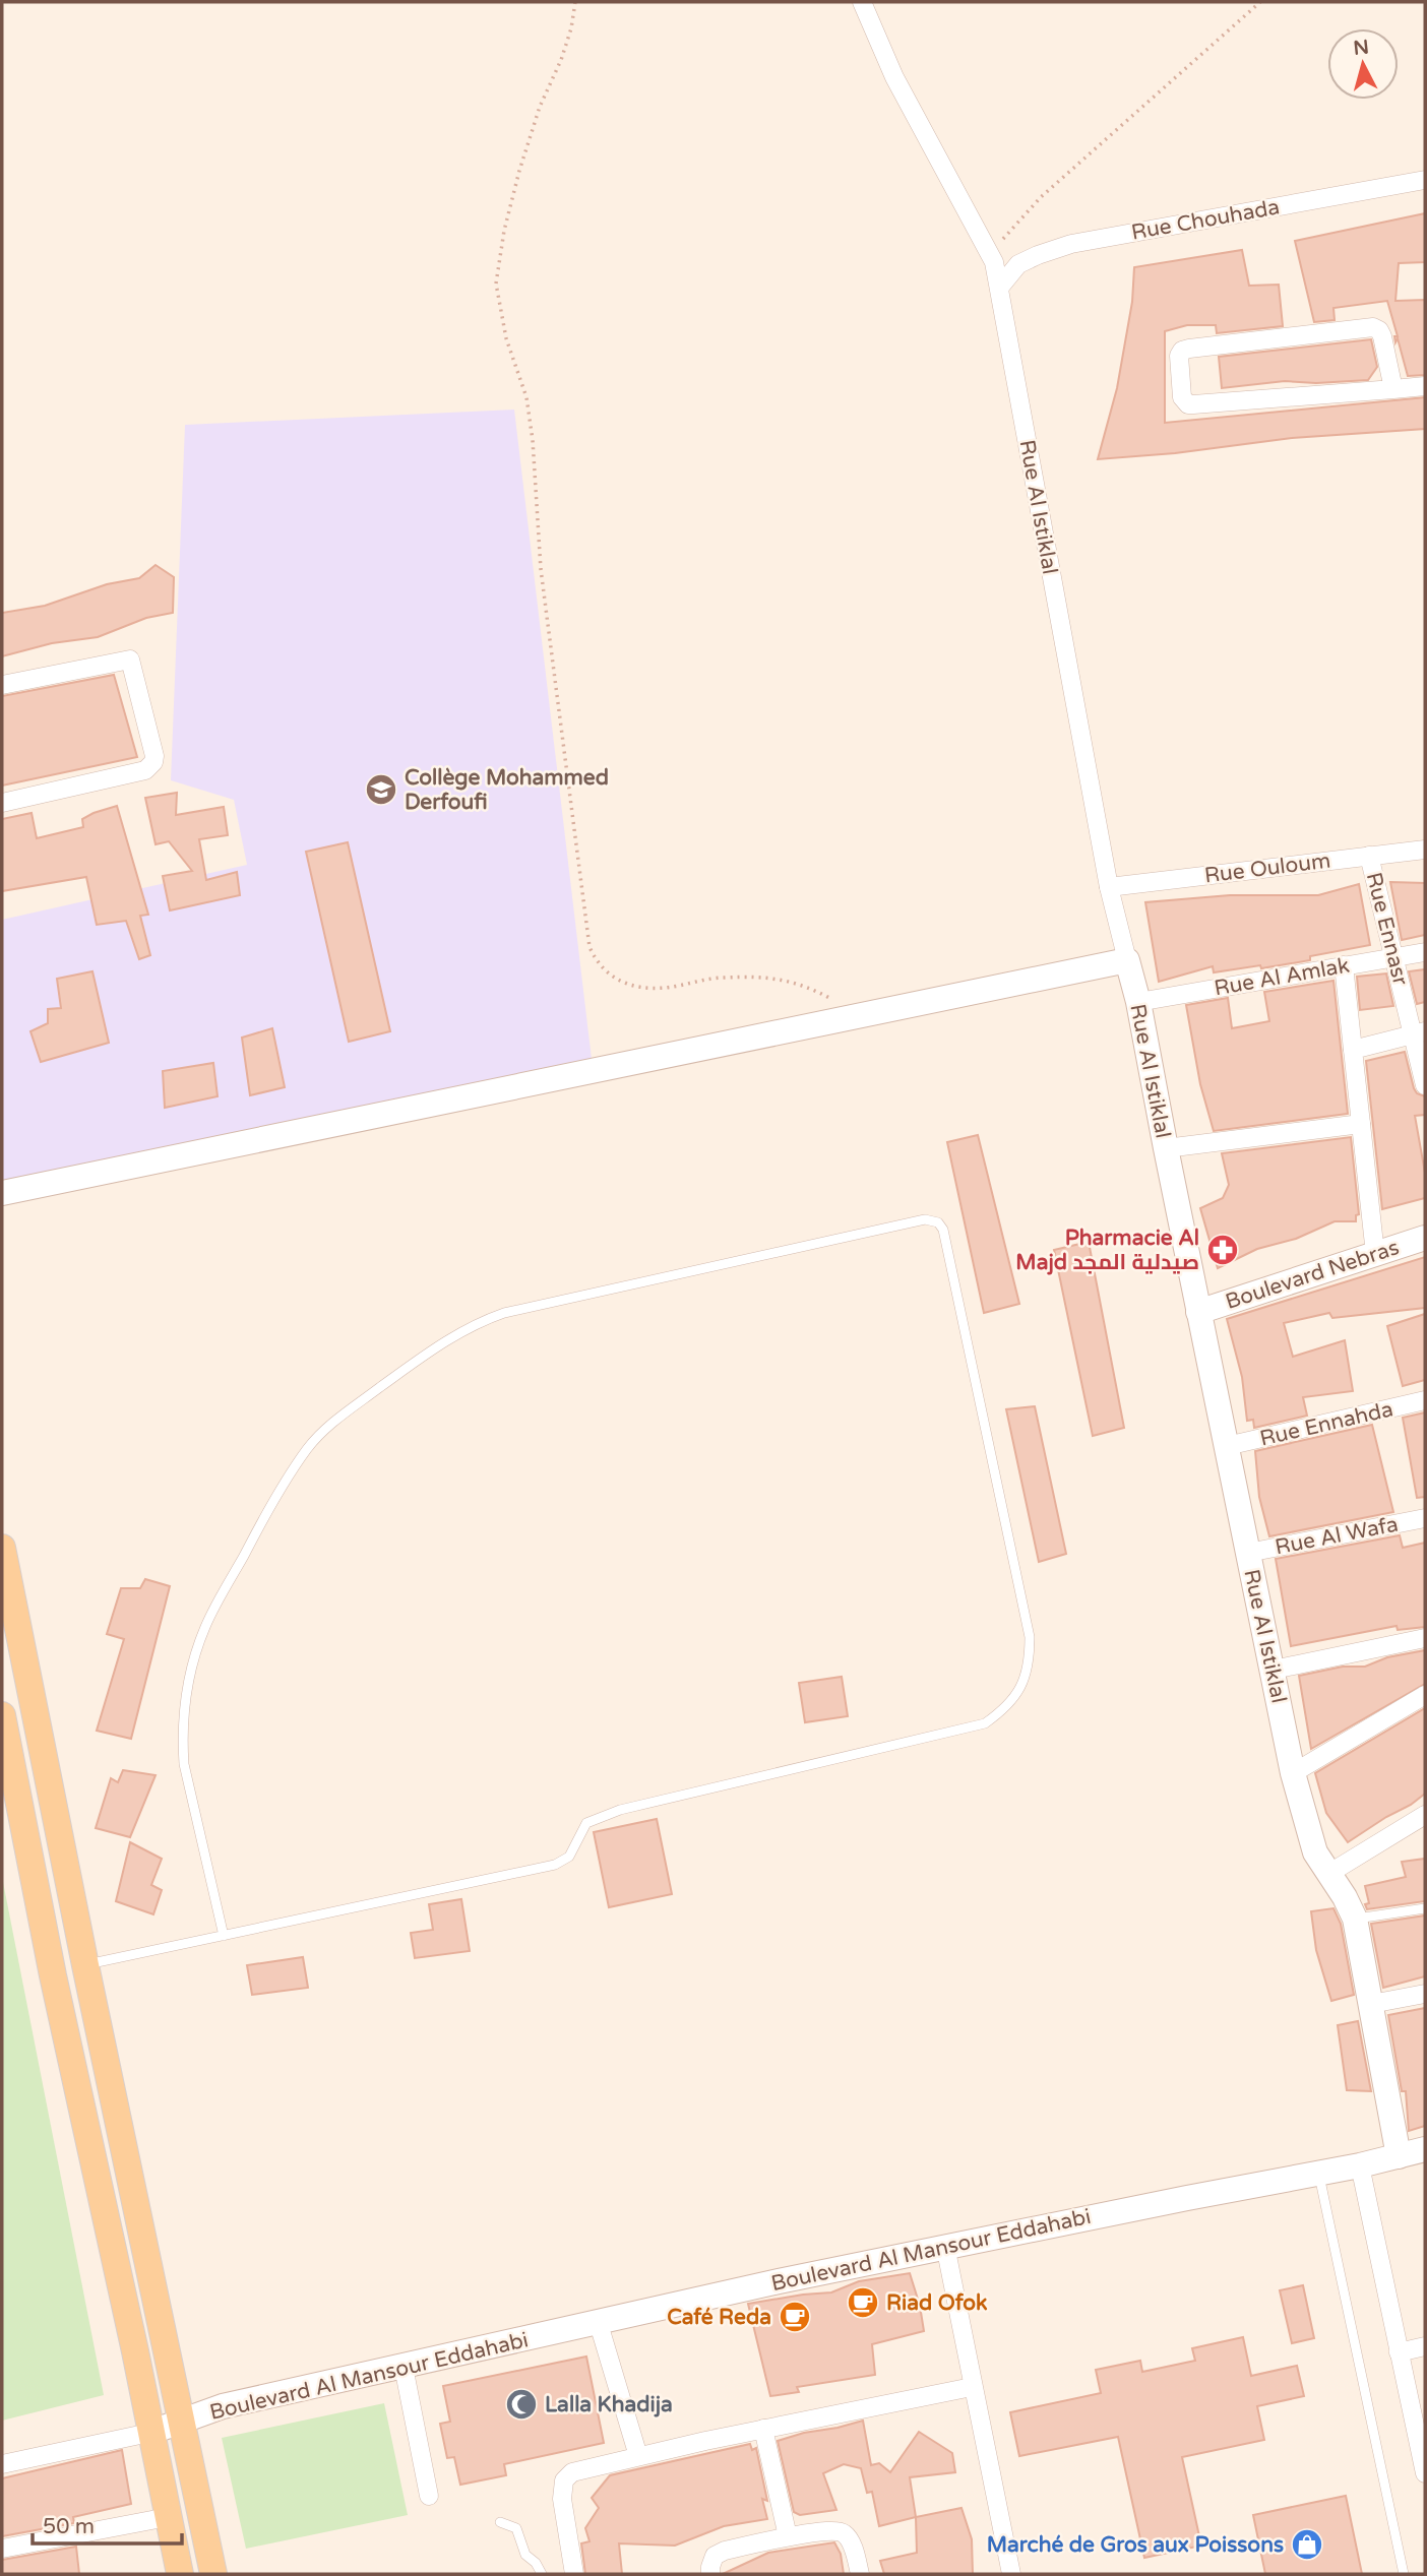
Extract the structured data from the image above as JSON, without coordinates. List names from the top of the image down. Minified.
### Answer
{"streets":{"street":["Rue Chouhada","Rue Al Istiklal","Rue Ouloum","Rue Ennasr","Rue Al Amlak","Boulevard Nebras","Rue Ennahda","Rue Al Wafa","Boulevard Al Mansour Eddahabi"]},"crossings":[["Rue Chouhada","Rue Al Istiklal"],["Rue Al Istiklal","Rue Ouloum"],["Rue Al Istiklal","Rue Al Amlak"],["Rue Al Istiklal","Boulevard Nebras"],["Rue Al Istiklal","Rue Ennahda"],["Rue Al Istiklal","Rue Al Wafa"],["Rue Al Istiklal","Boulevard Al Mansour Eddahabi"],["Rue Ouloum","Rue Ennasr"],["Rue Ennasr","Rue Al Amlak"]],"places":{"school or university":["Collège Mohammed Derfoufi"],"pharmacy":["Pharmacie Al Majd صيدلية المجد"],"cafe":["Riad Ofok","Café Reda"],"mosque":["Lalla Khadija"],"shop":["Marché de Gros aux Poissons"]},"scale_bar":"50 m","north":"top"}
